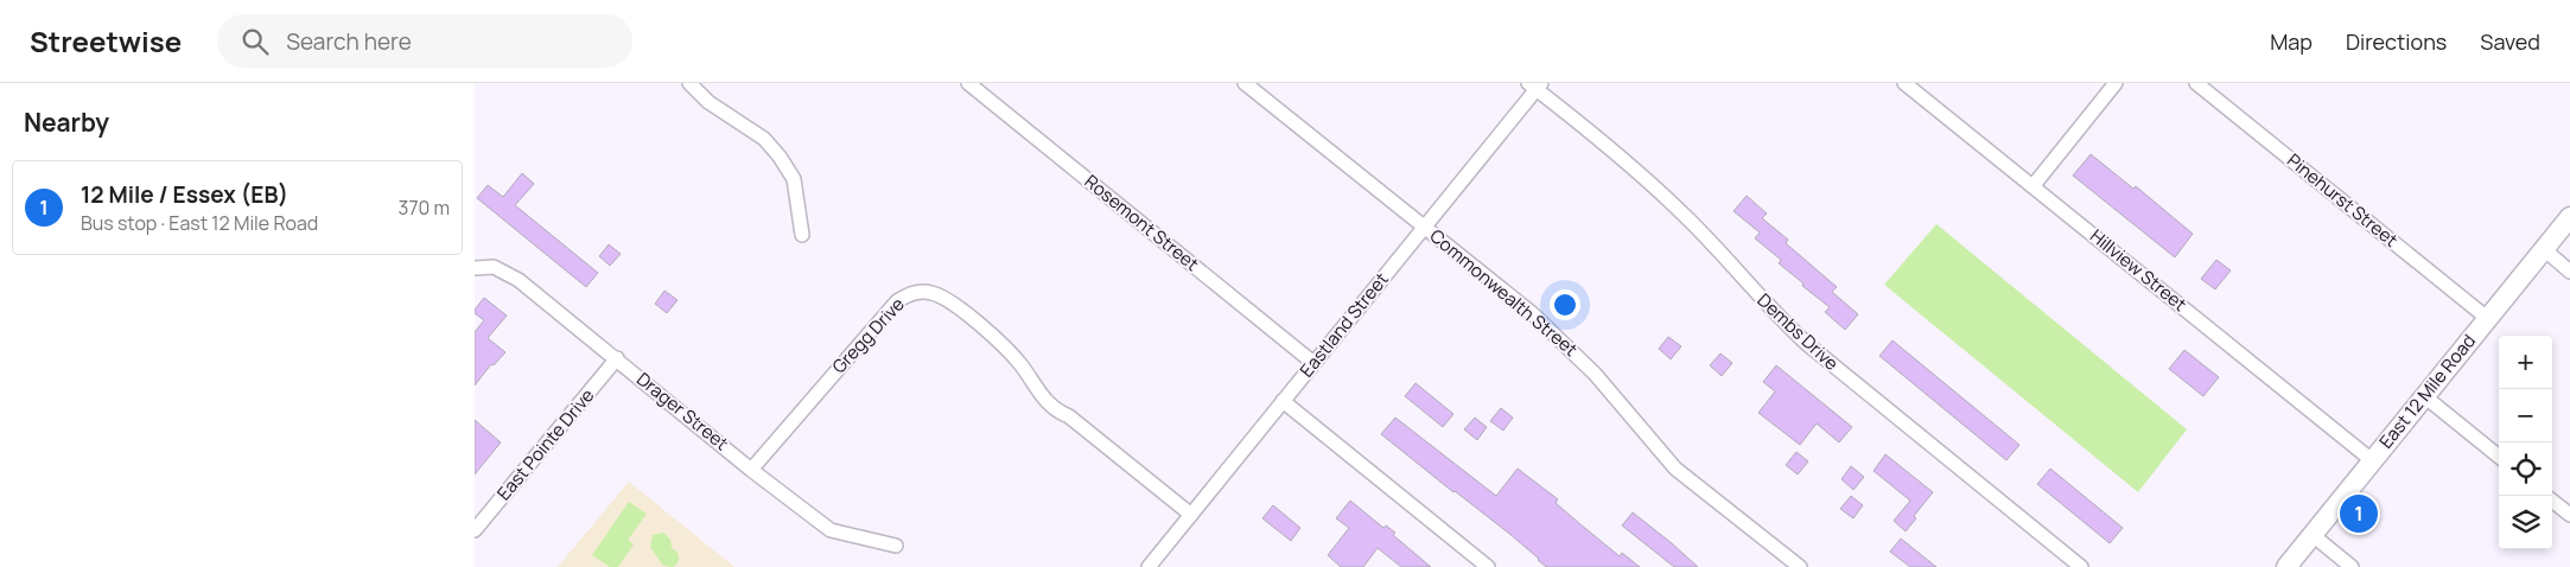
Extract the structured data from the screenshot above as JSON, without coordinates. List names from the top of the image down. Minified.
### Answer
{"streets":{"main road":["East 12 Mile Road"],"street":["Pinehurst Street","Rosemont Street","Hillview Street","Commonwealth Street","Eastland Street","Dembs Drive","Gregg Drive","Drager Street","East Pointe Drive"]},"crossings":[["Pinehurst Street","East 12 Mile Road"],["Rosemont Street","Eastland Street"],["Hillview Street","East 12 Mile Road"],["Commonwealth Street","Eastland Street"],["Eastland Street","Dembs Drive"],["Eastland Street","Gregg Drive"],["Gregg Drive","Drager Street"],["Drager Street","East Pointe Drive"]],"page":{"header":"Streetwise","search":"Search here","nav":["Map","Directions","Saved"],"heading":"Nearby","list":[{"mark":"1","name":"12 Mile / Essex (EB)","note":"Bus stop · East 12 Mile Road","value":"370 m"}],"map_buttons":["+","−"],"pins":"1"}}
